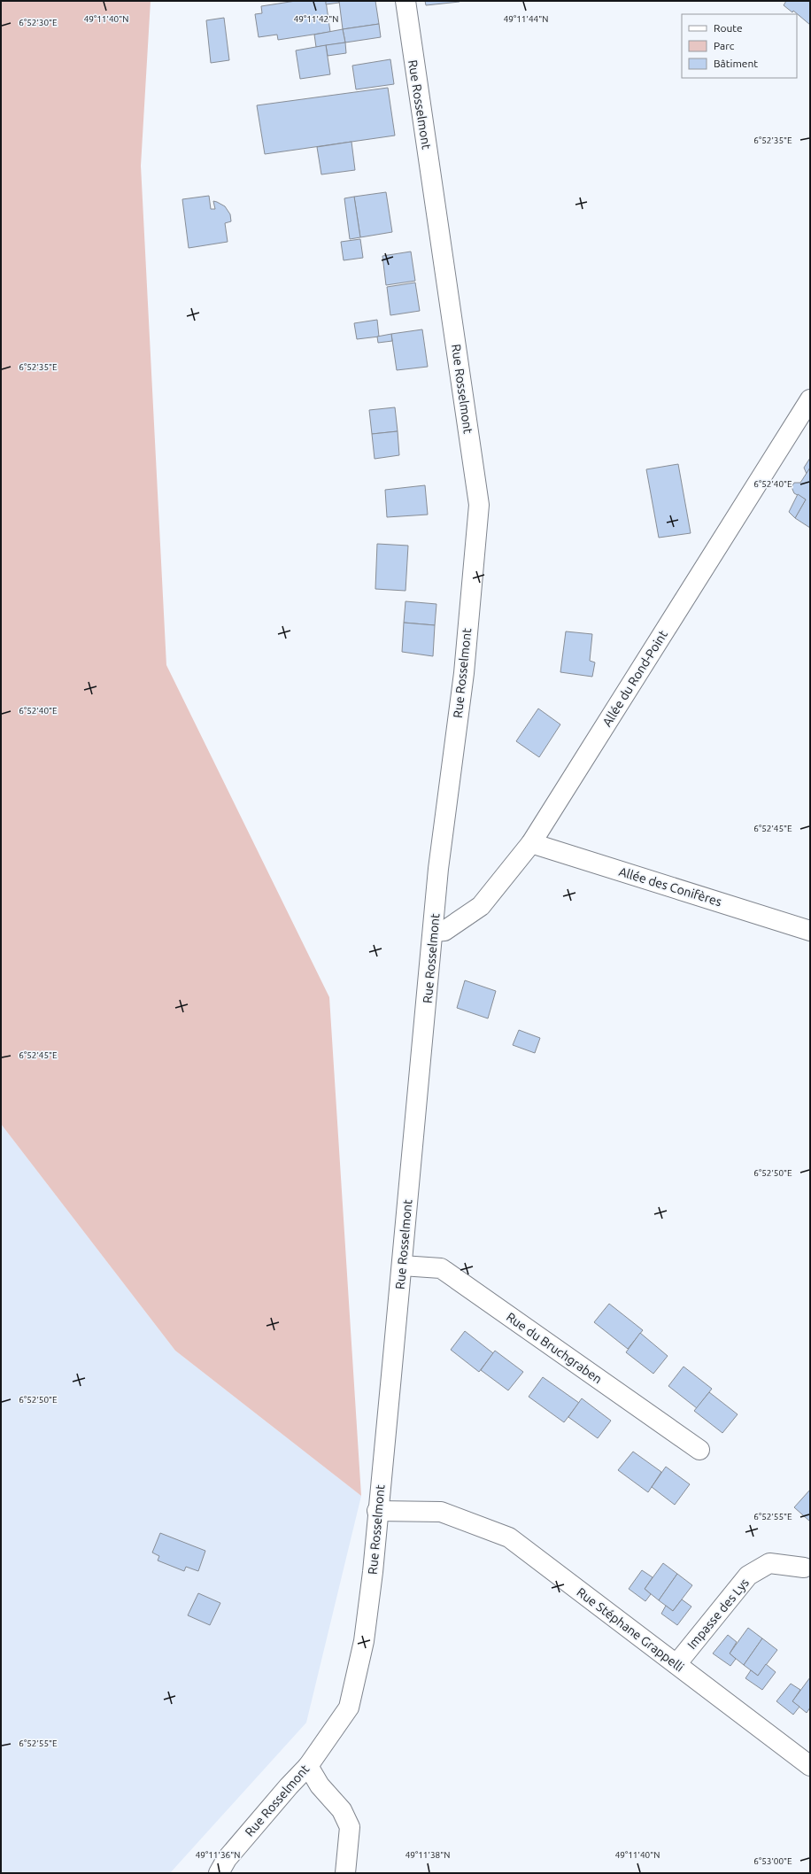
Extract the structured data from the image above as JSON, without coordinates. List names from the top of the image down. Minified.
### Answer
{"streets":{"street":["Rue Rosselmont","Allée du Rond-Point","Allée des Conifères","Rue du Bruchgraben","Impasse des Lys","Rue Stéphane Grappelli"]},"crossings":[["Rue Rosselmont","Allée du Rond-Point"],["Rue Rosselmont","Rue du Bruchgraben"],["Rue Rosselmont","Rue Stéphane Grappelli"],["Allée du Rond-Point","Allée des Conifères"],["Impasse des Lys","Rue Stéphane Grappelli"]],"legend":["Route","Parc","Bâtiment"],"coordinates":["49°11'40\"N","49°11'42\"N","49°11'44\"N","6°52'30\"E","6°52'35\"E","6°52'40\"E","6°52'45\"E","6°52'50\"E","6°52'55\"E","49°11'36\"N","49°11'38\"N","6°53'00\"E"]}
